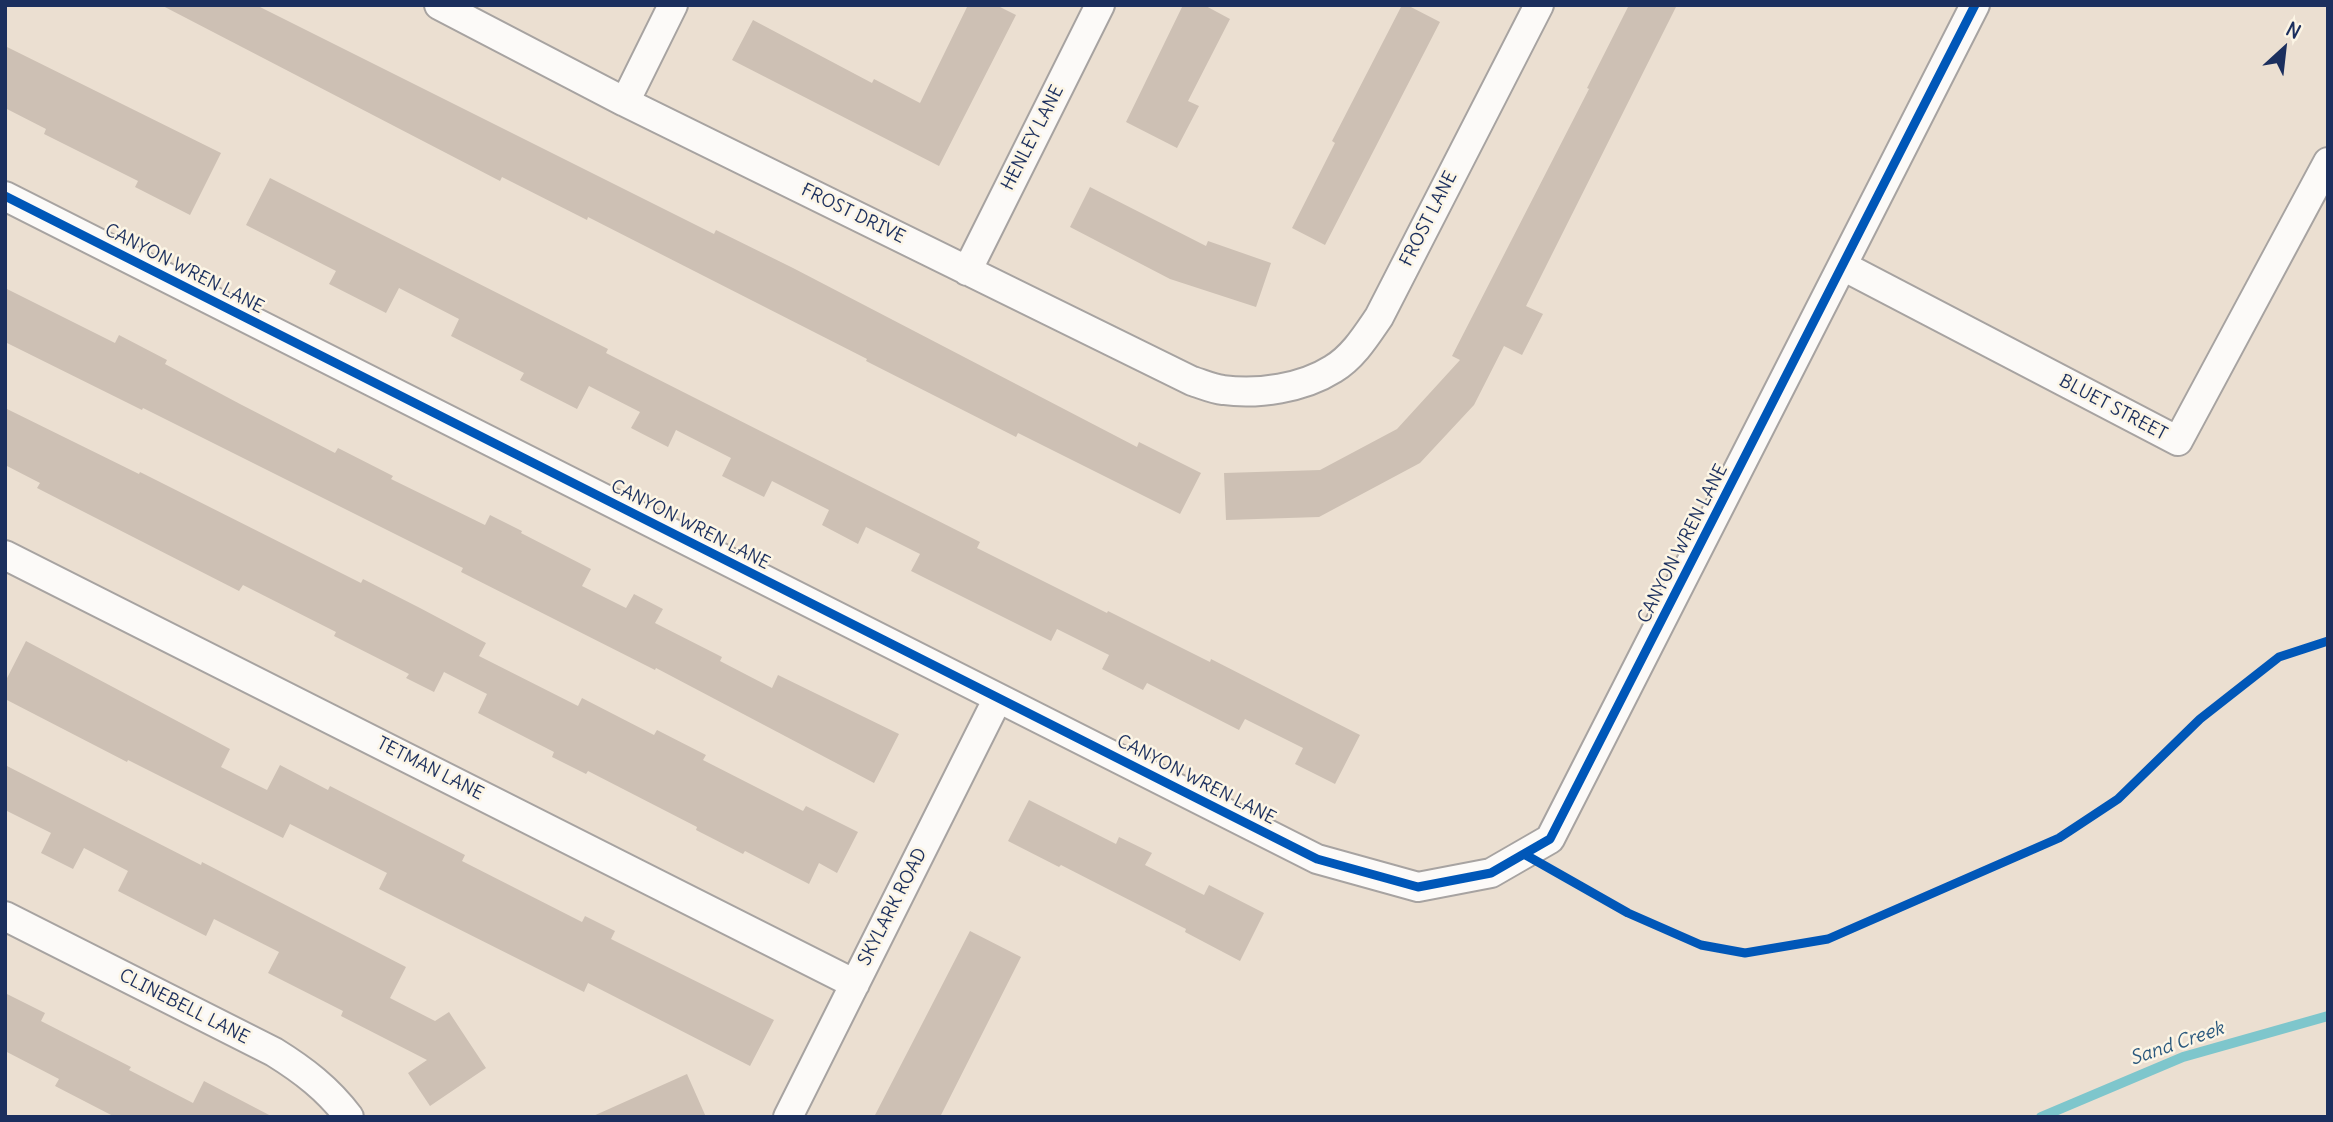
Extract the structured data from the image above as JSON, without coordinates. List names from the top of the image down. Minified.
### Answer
{"streets":{"street":["HENLEY LANE","FROST DRIVE","FROST LANE","CANYON WREN LANE","BLUET STREET","TETMAN LANE","SKYLARK ROAD","CLINEBELL LANE"]},"crossings":[["HENLEY LANE","FROST DRIVE"],["FROST DRIVE","FROST LANE"],["CANYON WREN LANE","BLUET STREET"],["CANYON WREN LANE","SKYLARK ROAD"],["TETMAN LANE","SKYLARK ROAD"]],"water":["Sand Creek"],"north":"top right"}
